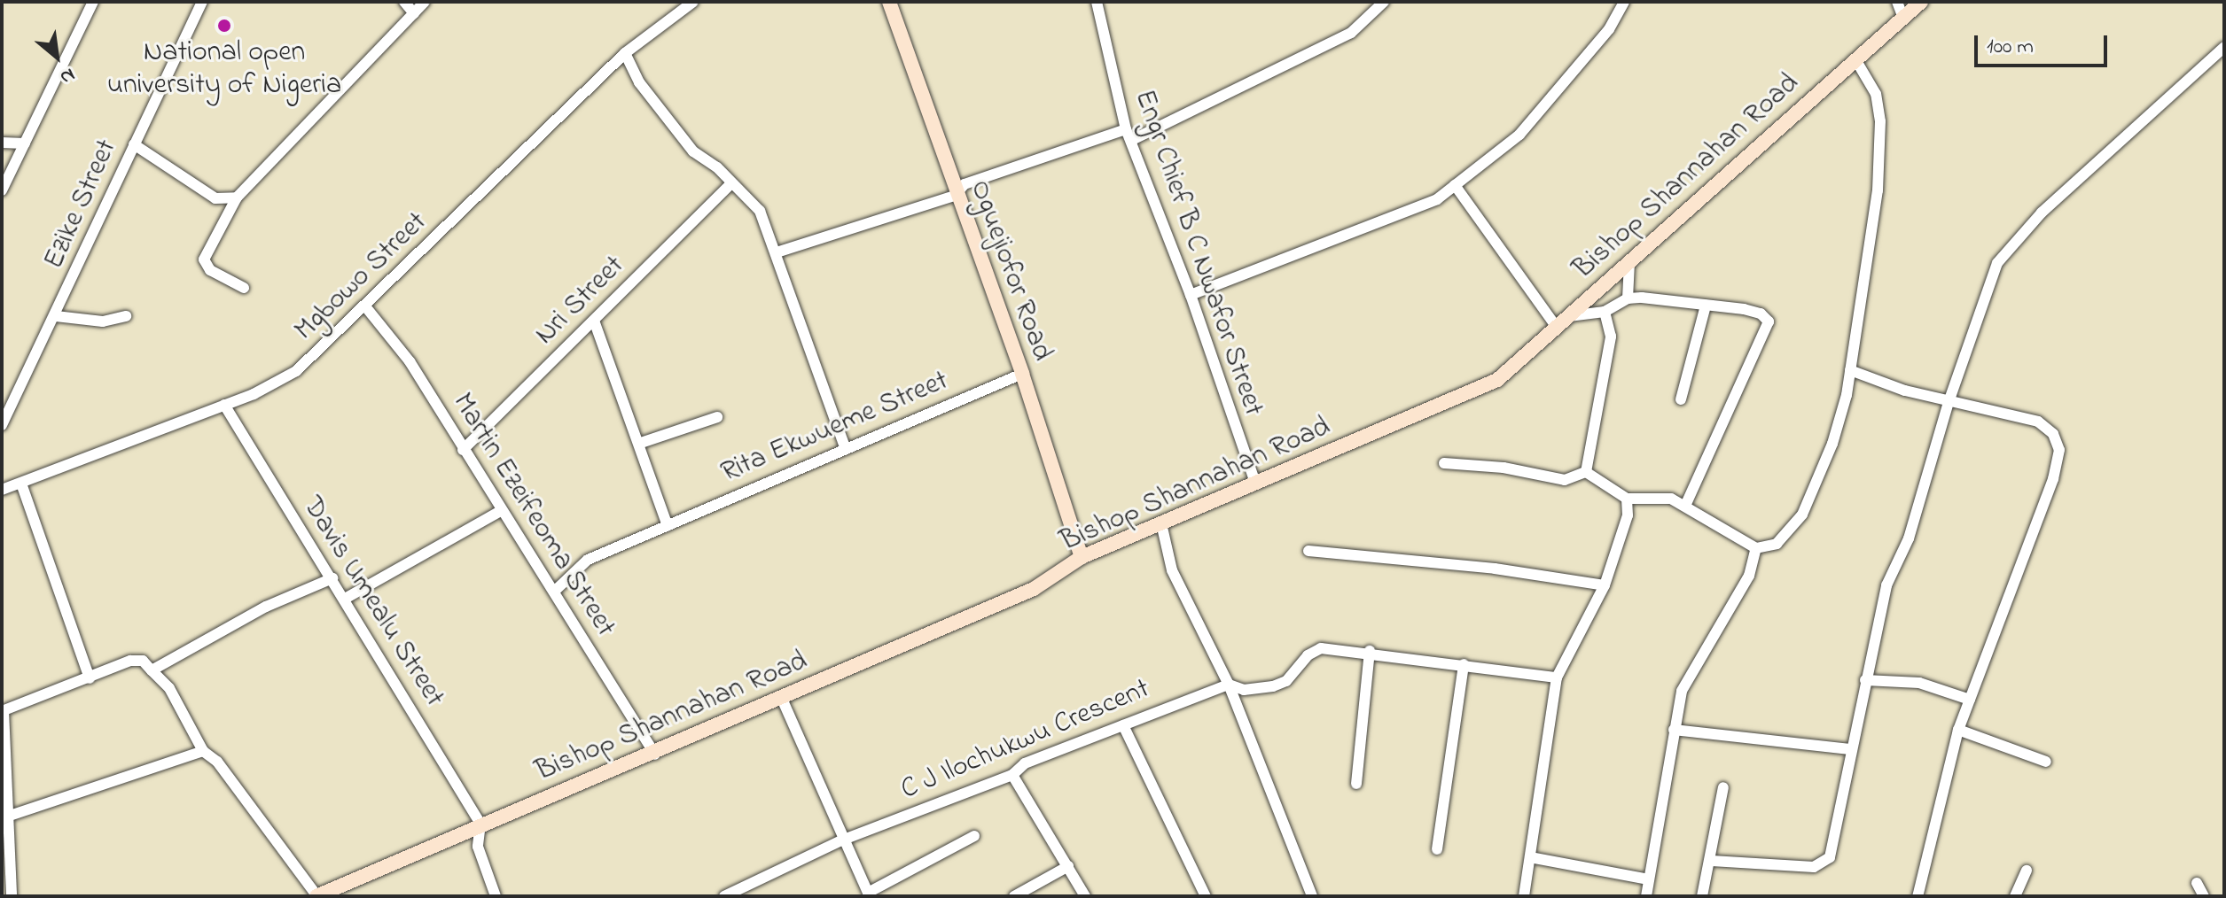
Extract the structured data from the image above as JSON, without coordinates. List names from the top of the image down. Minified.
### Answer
{"streets":{"main road":["Bishop Shannahan Road","Oguejiofor Road"],"street":["Ezike Street","Engr Chief B C Nwafor Street","Mgbowo Street","Nri Street","Rita Ekwueme Street","Martin Ezeifeoma Street","Davis Umealu Street","C J Ilochukwu Crescent"]},"crossings":[["Bishop Shannahan Road","Engr Chief B C Nwafor Street"],["Bishop Shannahan Road","Oguejiofor Road"],["Bishop Shannahan Road","Martin Ezeifeoma Street"],["Bishop Shannahan Road","Davis Umealu Street"],["Oguejiofor Road","Rita Ekwueme Street"],["Mgbowo Street","Martin Ezeifeoma Street"],["Mgbowo Street","Davis Umealu Street"],["Nri Street","Martin Ezeifeoma Street"],["Rita Ekwueme Street","Martin Ezeifeoma Street"]],"places":["National open university of Nigeria"],"scale_bar":"100 m","north":"bottom right"}
